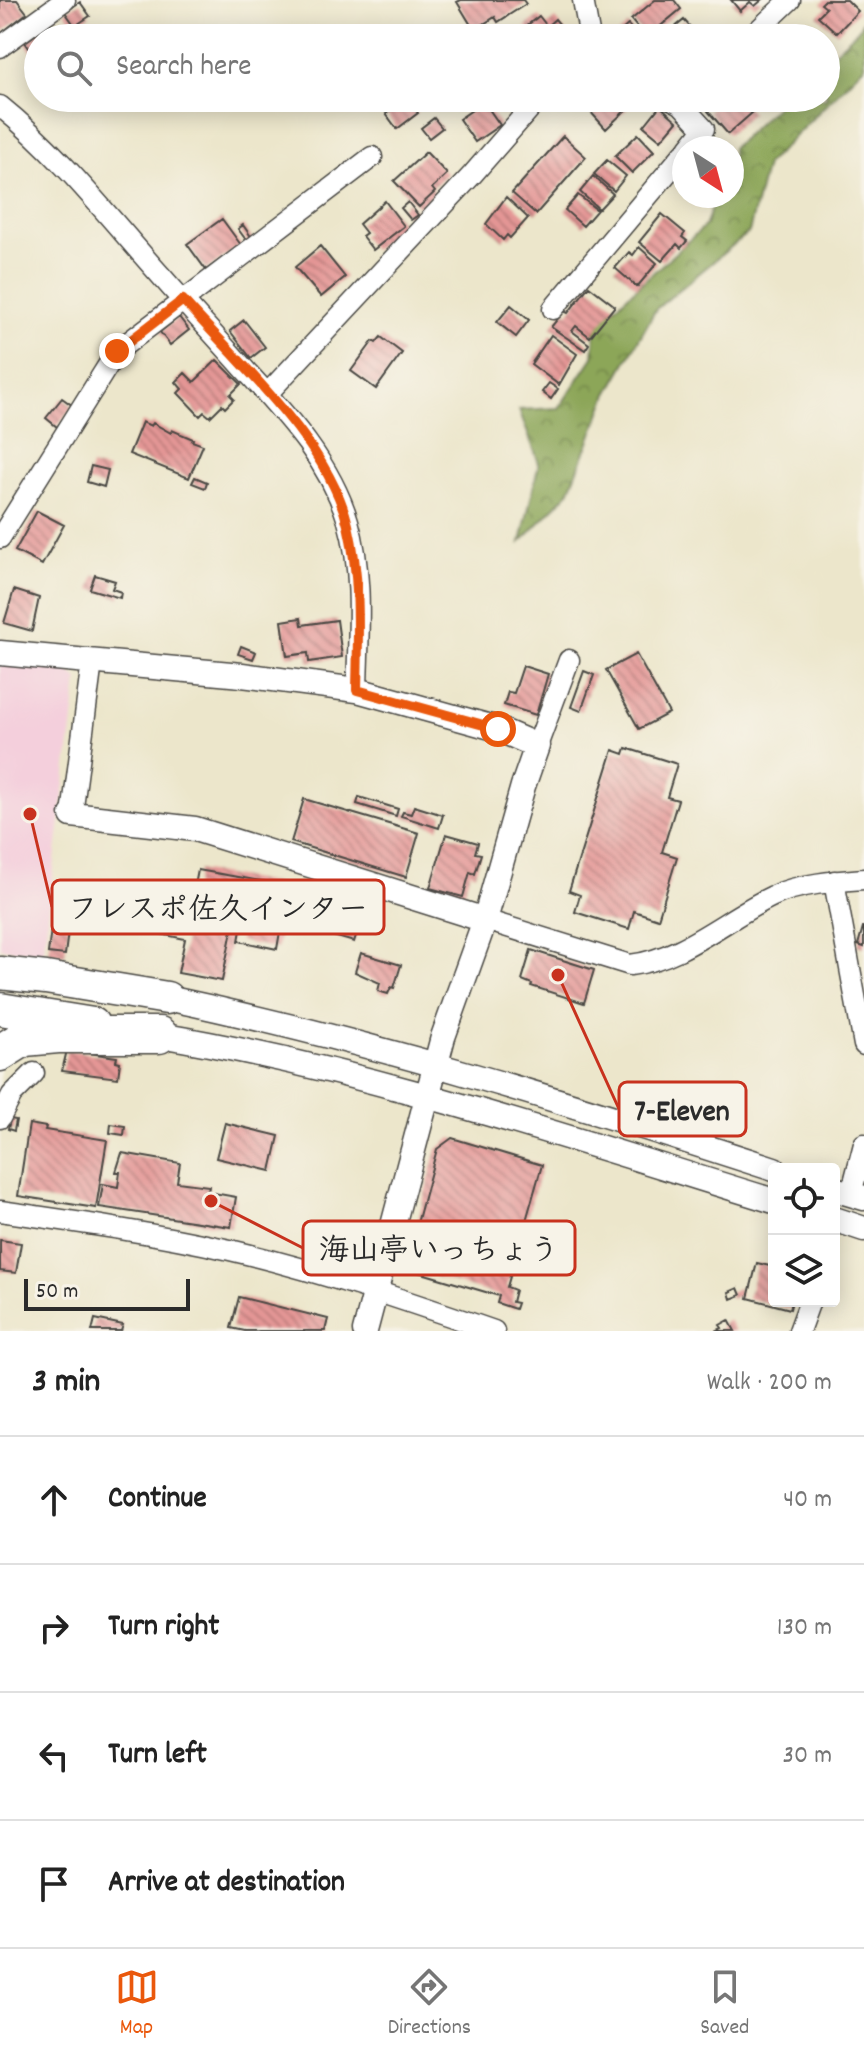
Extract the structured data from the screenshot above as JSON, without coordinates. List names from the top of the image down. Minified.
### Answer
{"places":["フレスポ佐久インター","7-Eleven","海山亭いっちょう"],"scale_bar":"50 m","north":"bottom right","page":{"search":"Search here","scale":"50 m","heading":["3 min","Walk · 200 m"],"list":[["Continue","40 m"],["Turn right","130 m"],["Turn left","30 m"],"Arrive at destination"],"nav":["Map","Directions","Saved"]}}
